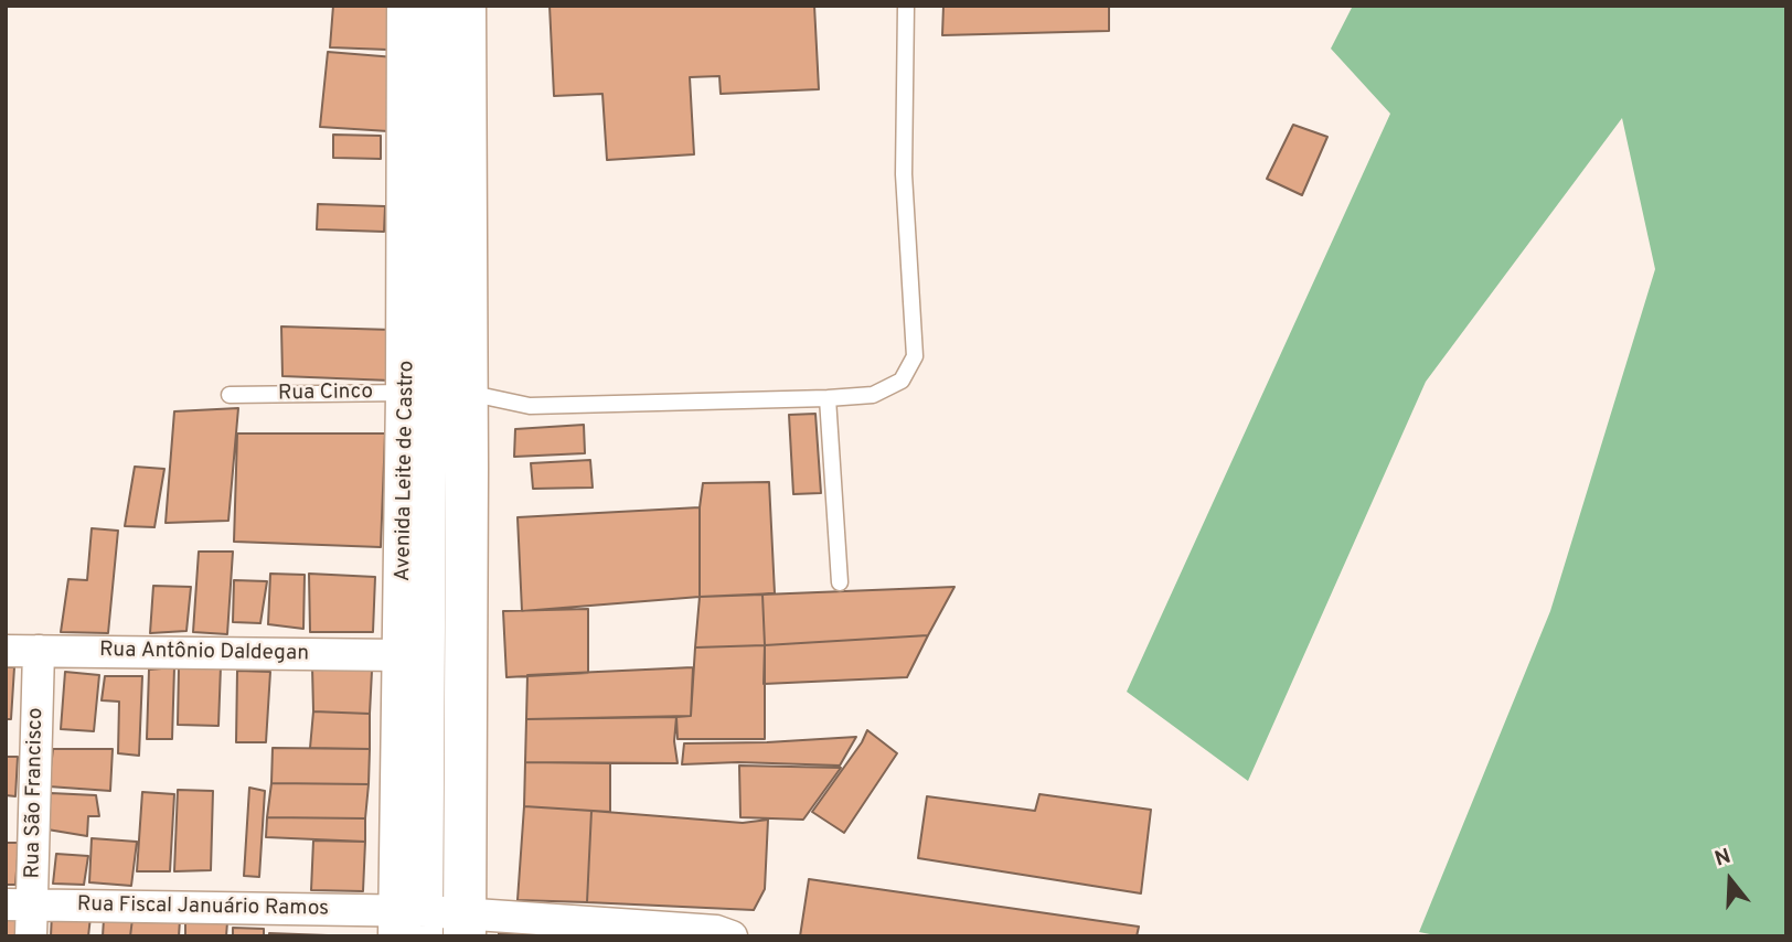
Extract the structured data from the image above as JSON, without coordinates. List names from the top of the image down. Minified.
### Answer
{"streets":{"highway":["Avenida Leite de Castro"],"street":["Rua Antônio Daldegan","Rua São Francisco","Rua Fiscal Januário Ramos"],"lane":["Rua Cinco"]},"crossings":[["Rua Cinco","Avenida Leite de Castro"],["Avenida Leite de Castro","Rua Antônio Daldegan"],["Avenida Leite de Castro","Rua Fiscal Januário Ramos"],["Rua Antônio Daldegan","Rua São Francisco"],["Rua São Francisco","Rua Fiscal Januário Ramos"]],"north":"top"}
